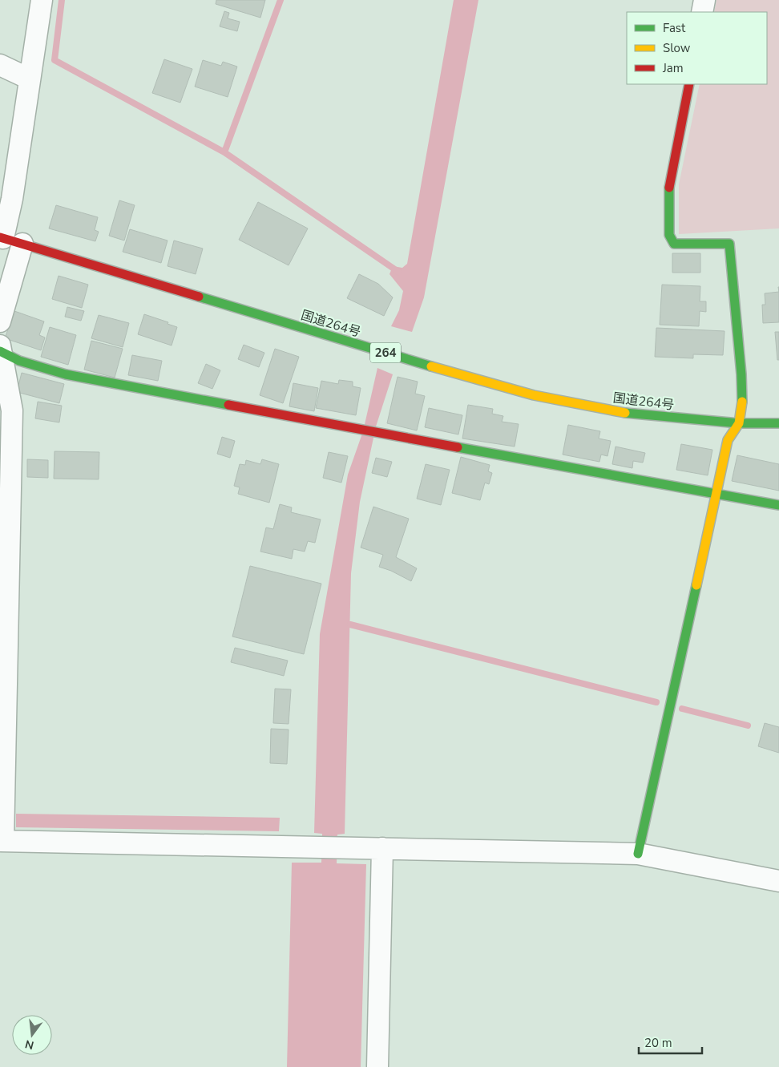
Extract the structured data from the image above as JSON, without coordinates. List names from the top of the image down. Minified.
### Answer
{"streets":{"main road":["国道264号","264"]},"legend":["Fast","Slow","Jam"],"scale_bar":"20 m","north":"bottom"}
